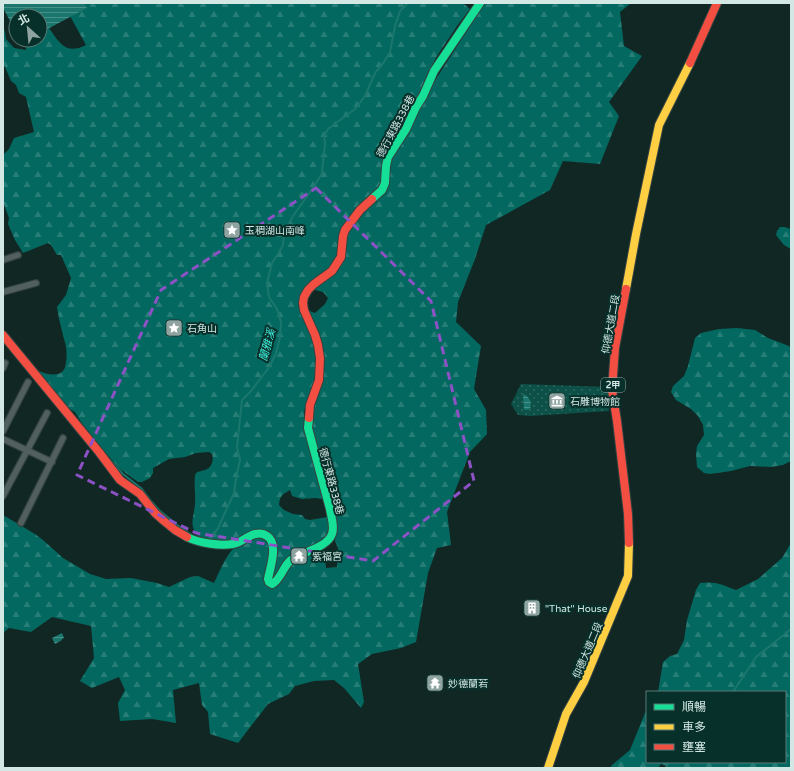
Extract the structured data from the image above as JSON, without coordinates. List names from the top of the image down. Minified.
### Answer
{"streets":{"street":["德行東路338巷","仰德大道二段","2甲"]},"water":["蘭雅溪"],"places":{"place":["玉稠湖山南峰","石角山"],"museum":["石雕博物館"],"temple":["紫福宮","妙德蘭若"],"building":["\"That\" House"]},"legend":["順暢","車多","壅塞"],"north":"top left"}
